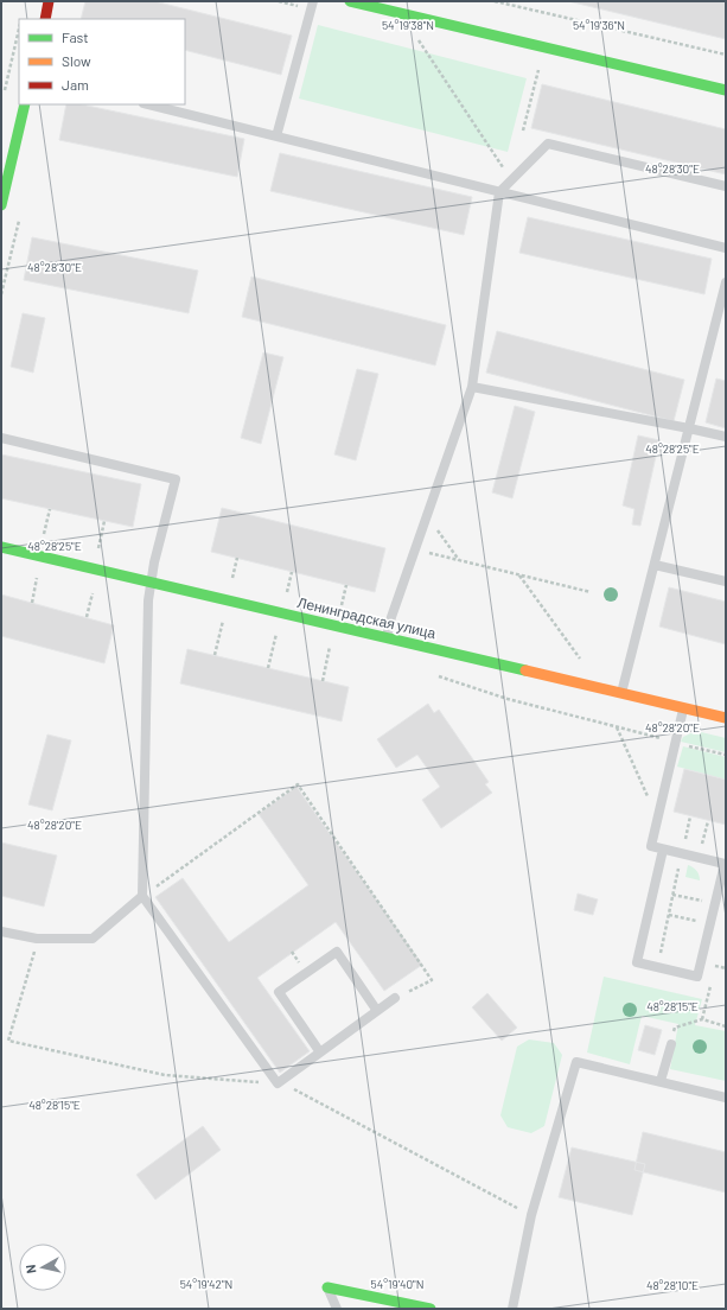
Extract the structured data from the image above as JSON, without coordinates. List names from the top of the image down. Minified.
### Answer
{"streets":{"street":["Ленинградская улица"]},"legend":["Fast","Slow","Jam"],"north":"left","coordinates":["54°19'38\"N","54°19'36\"N","48°28'30\"E","48°28'25\"E","48°28'20\"E","48°28'15\"E","54°19'42\"N","54°19'40\"N","48°28'10\"E"]}
